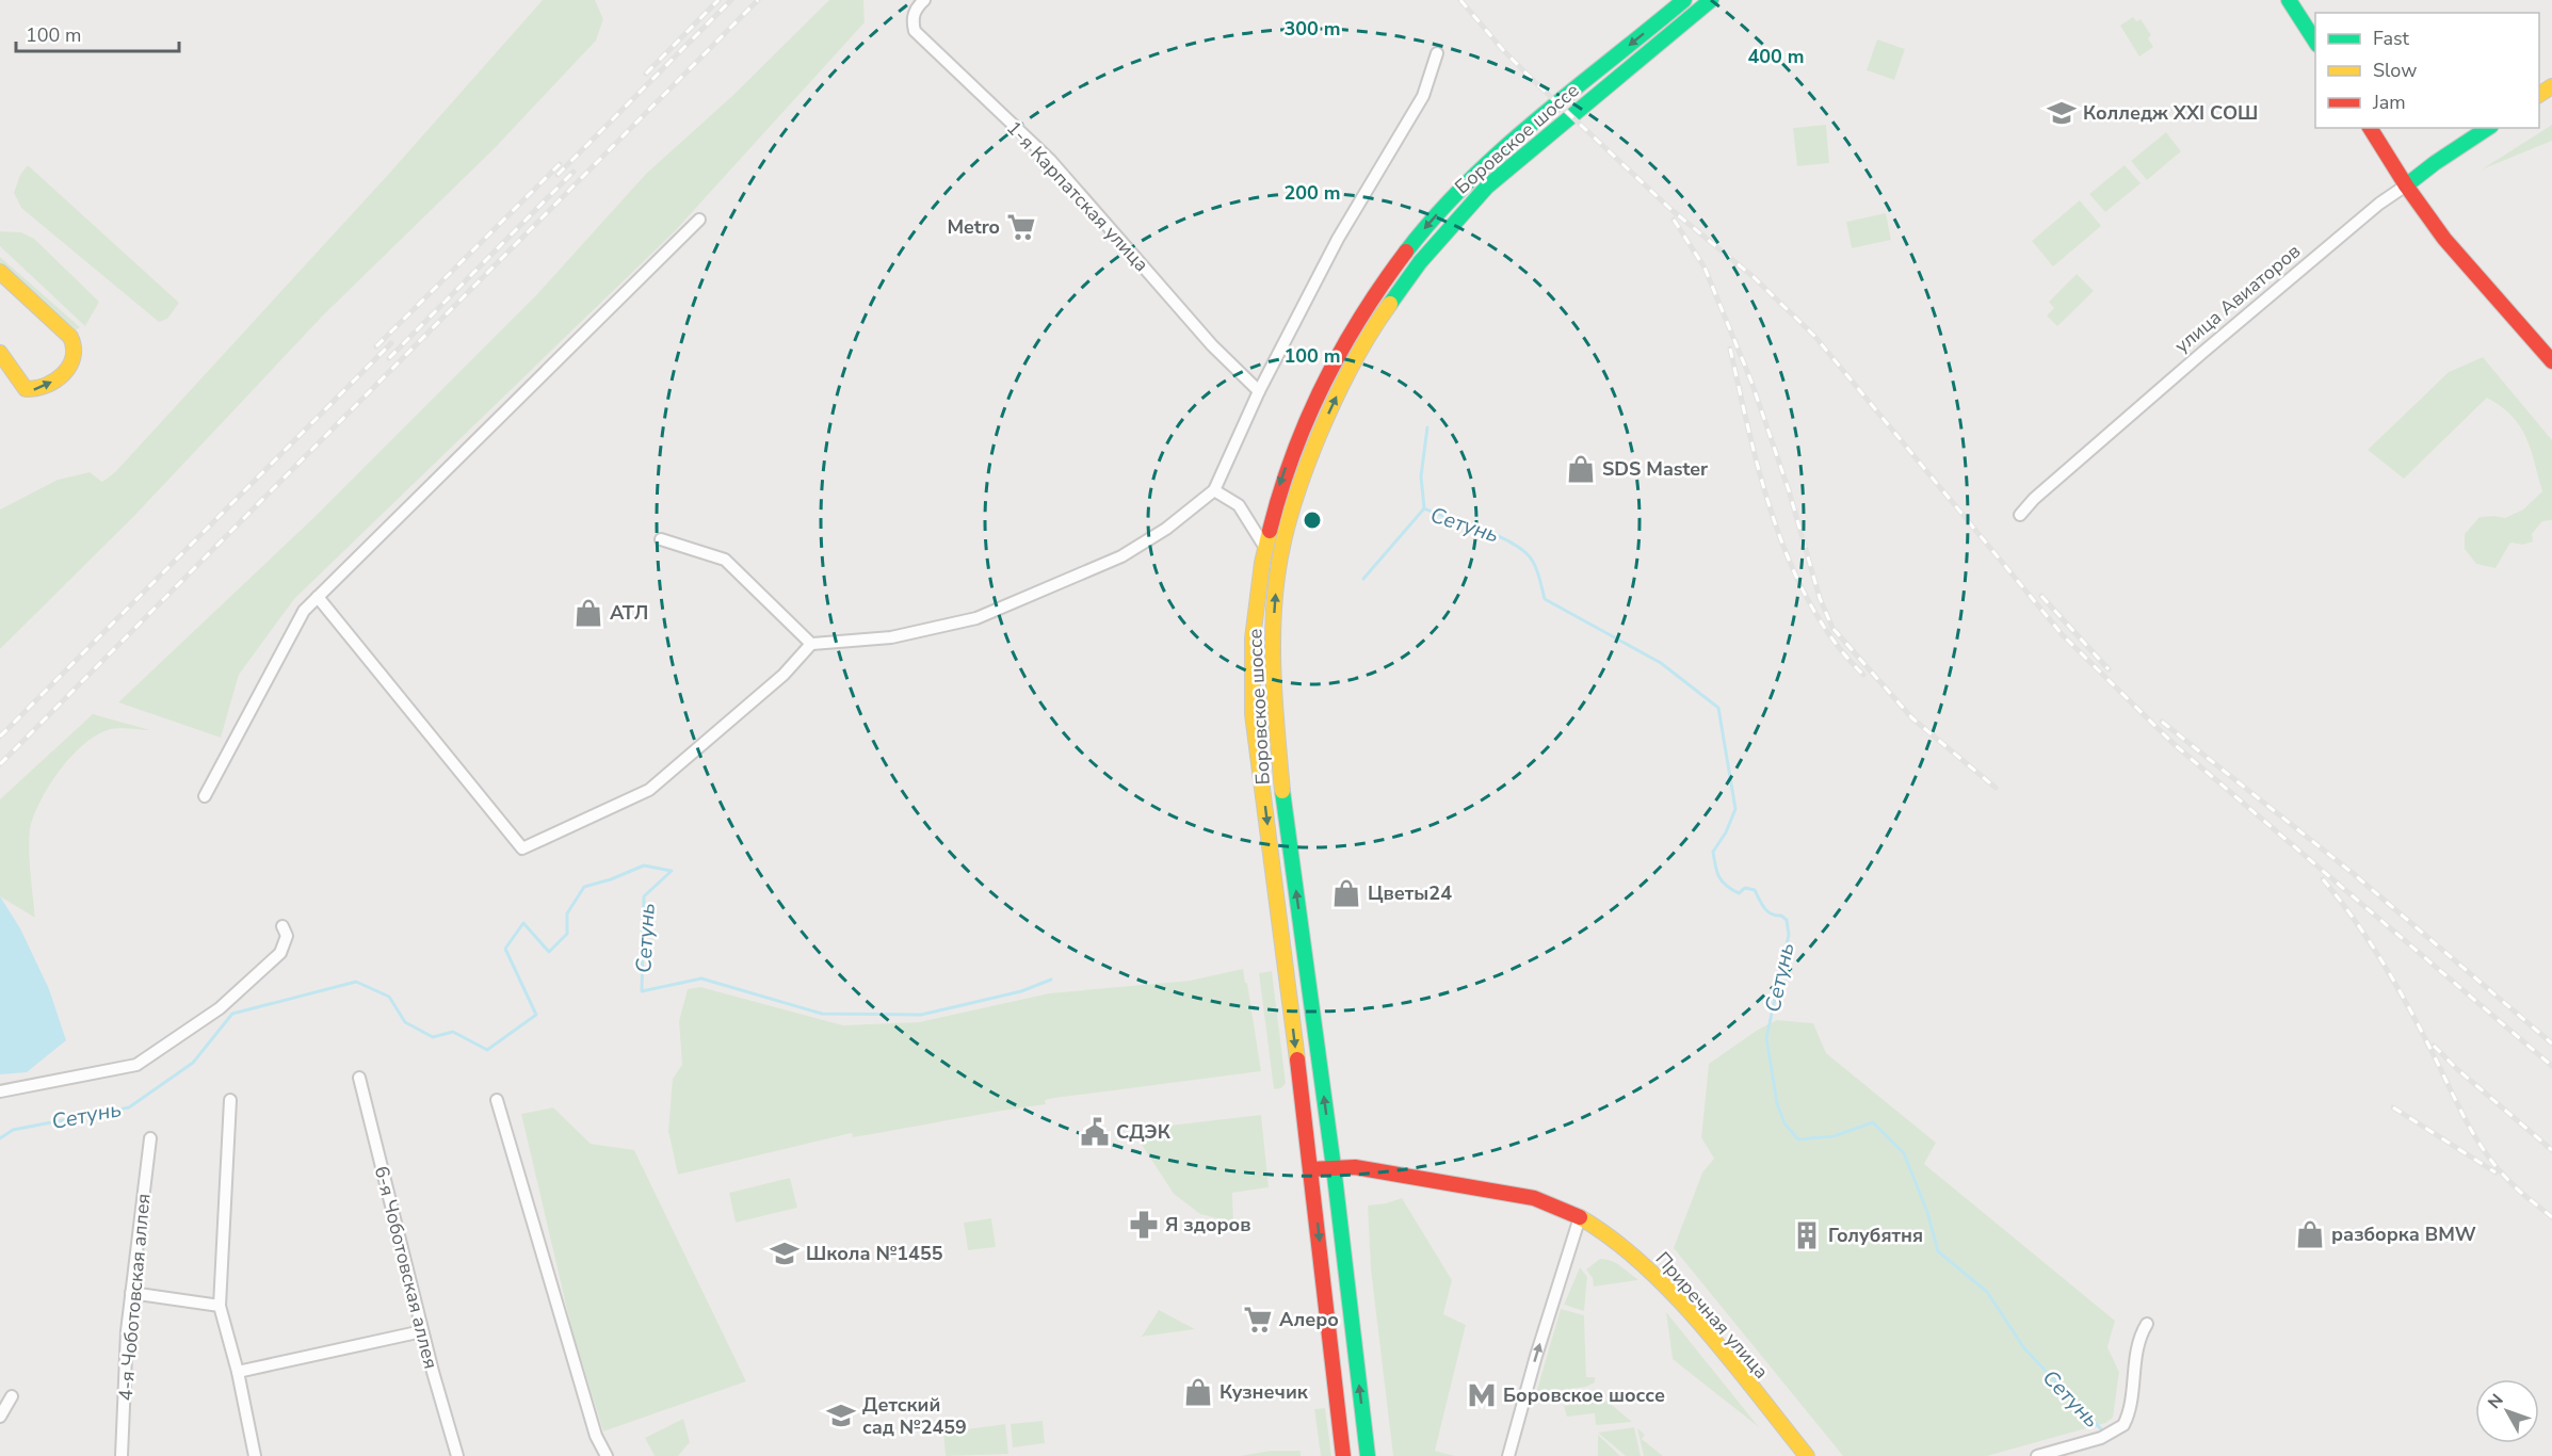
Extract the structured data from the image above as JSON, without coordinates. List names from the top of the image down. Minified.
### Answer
{"streets":{"main road":["Боровское шоссе","улица Авиаторов","Приречная улица"],"street":["1-я Карпатская улица","6-я Чоботовская аллея","4-я Чоботовская аллея"]},"crossings":[["Боровское шоссе","Приречная улица"]],"water":["Сетунь"],"places":{"school or university":["Колледж XXI СОШ","Школа №1455","Детский сад №2459"],"supermarket":["Metro","Алеро"],"shop":["SDS Master","АТЛ","Цветы24","разборка BMW","Кузнечик"],"public building":["СДЭК"],"pharmacy":["Я здоров"],"building":["Голубятня"],"metro station":["Боровское шоссе"]},"legend":["Fast","Slow","Jam"],"scale_bar":"100 m","north":"top left","rings":["300 m","400 m","200 m","100 m"]}
